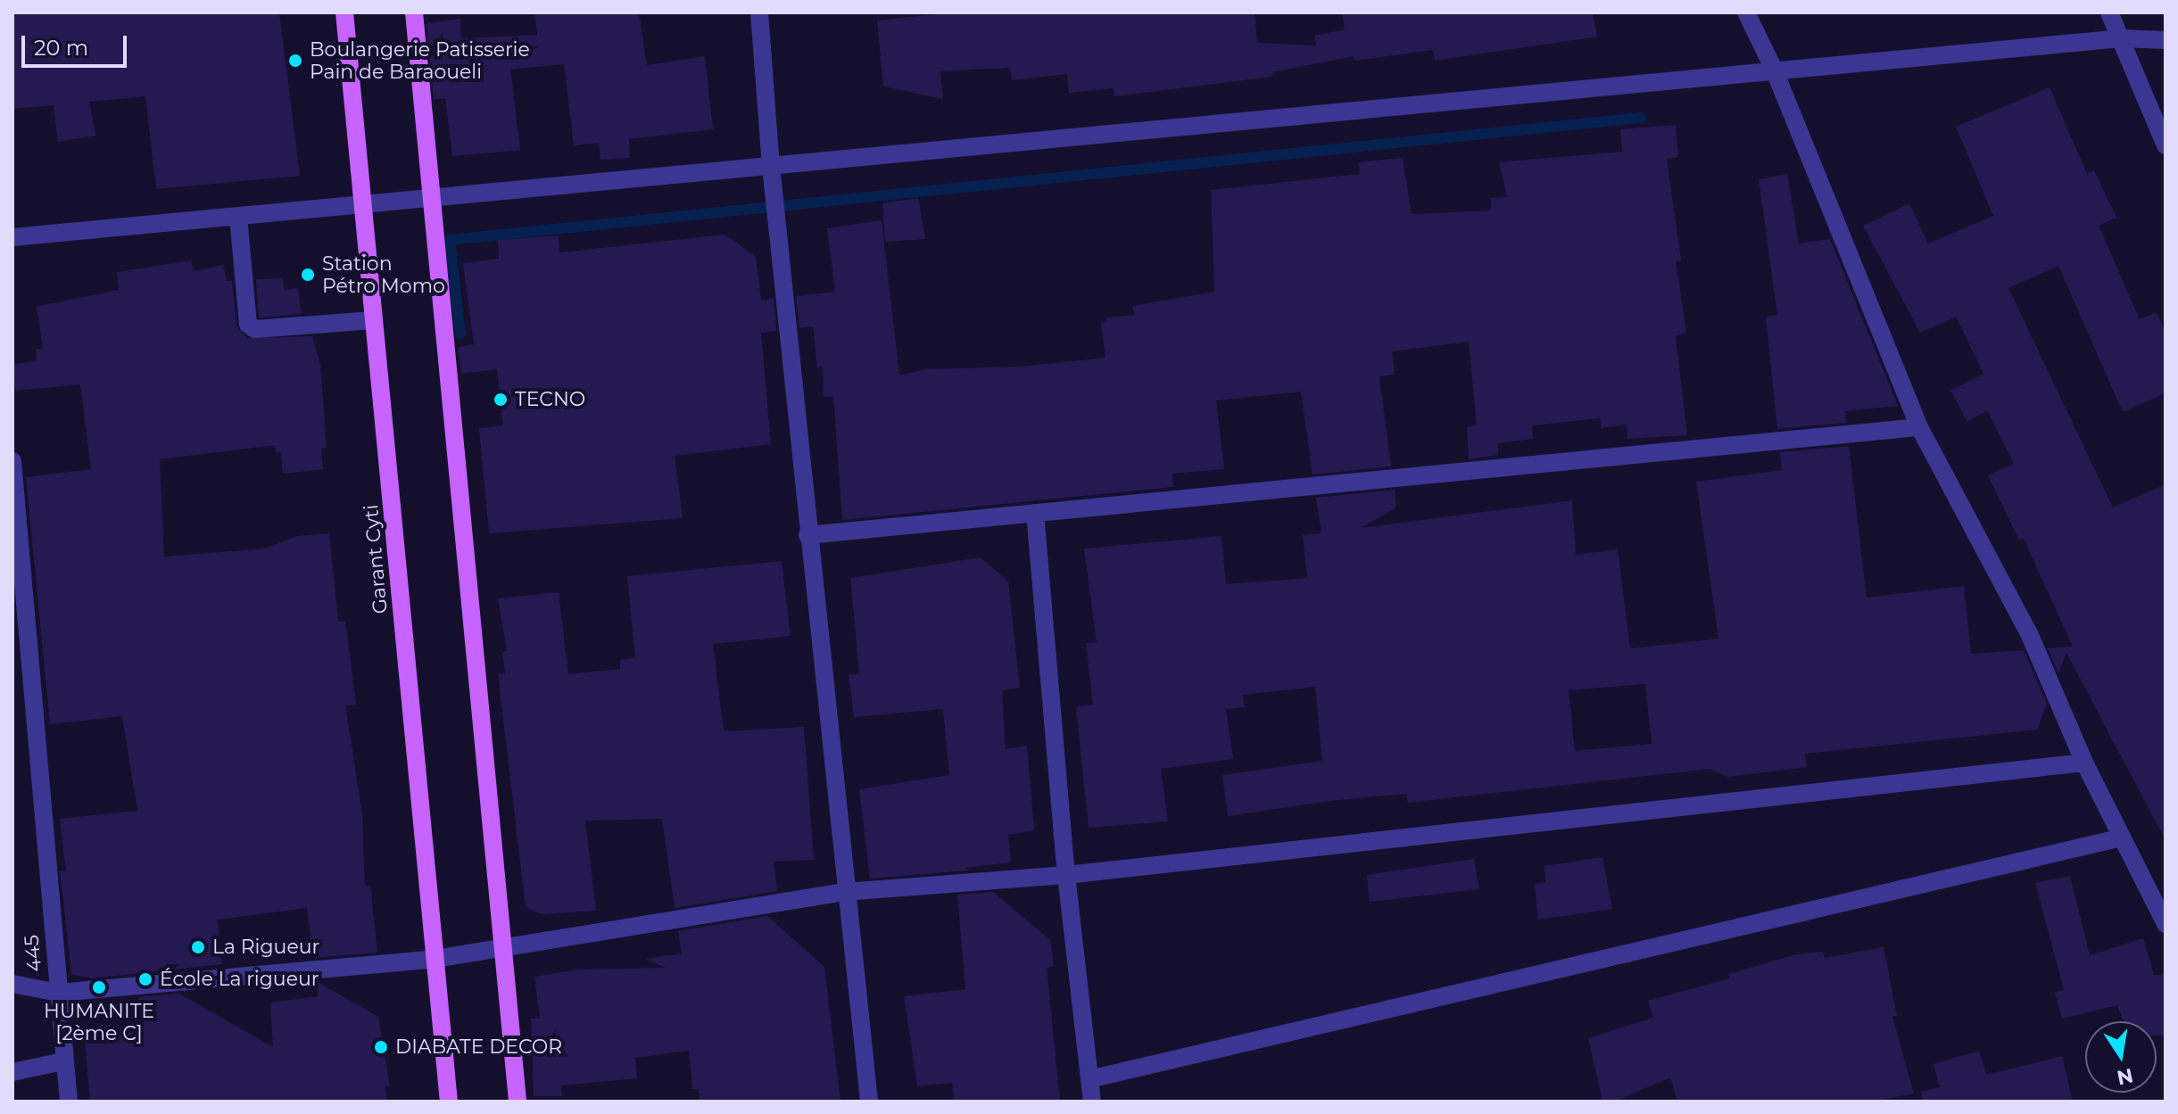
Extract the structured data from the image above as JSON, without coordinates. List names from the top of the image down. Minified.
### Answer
{"streets":{"main road":["Garant Cyti"],"street":["445"]},"places":["Boulangerie Patisserie Pain de Baraoueli","Station Pétro Momo","TECNO","La Rigueur","École La rigueur","HUMANITE [2ème C]","DIABATE DECOR"],"scale_bar":"20 m","north":"bottom"}
